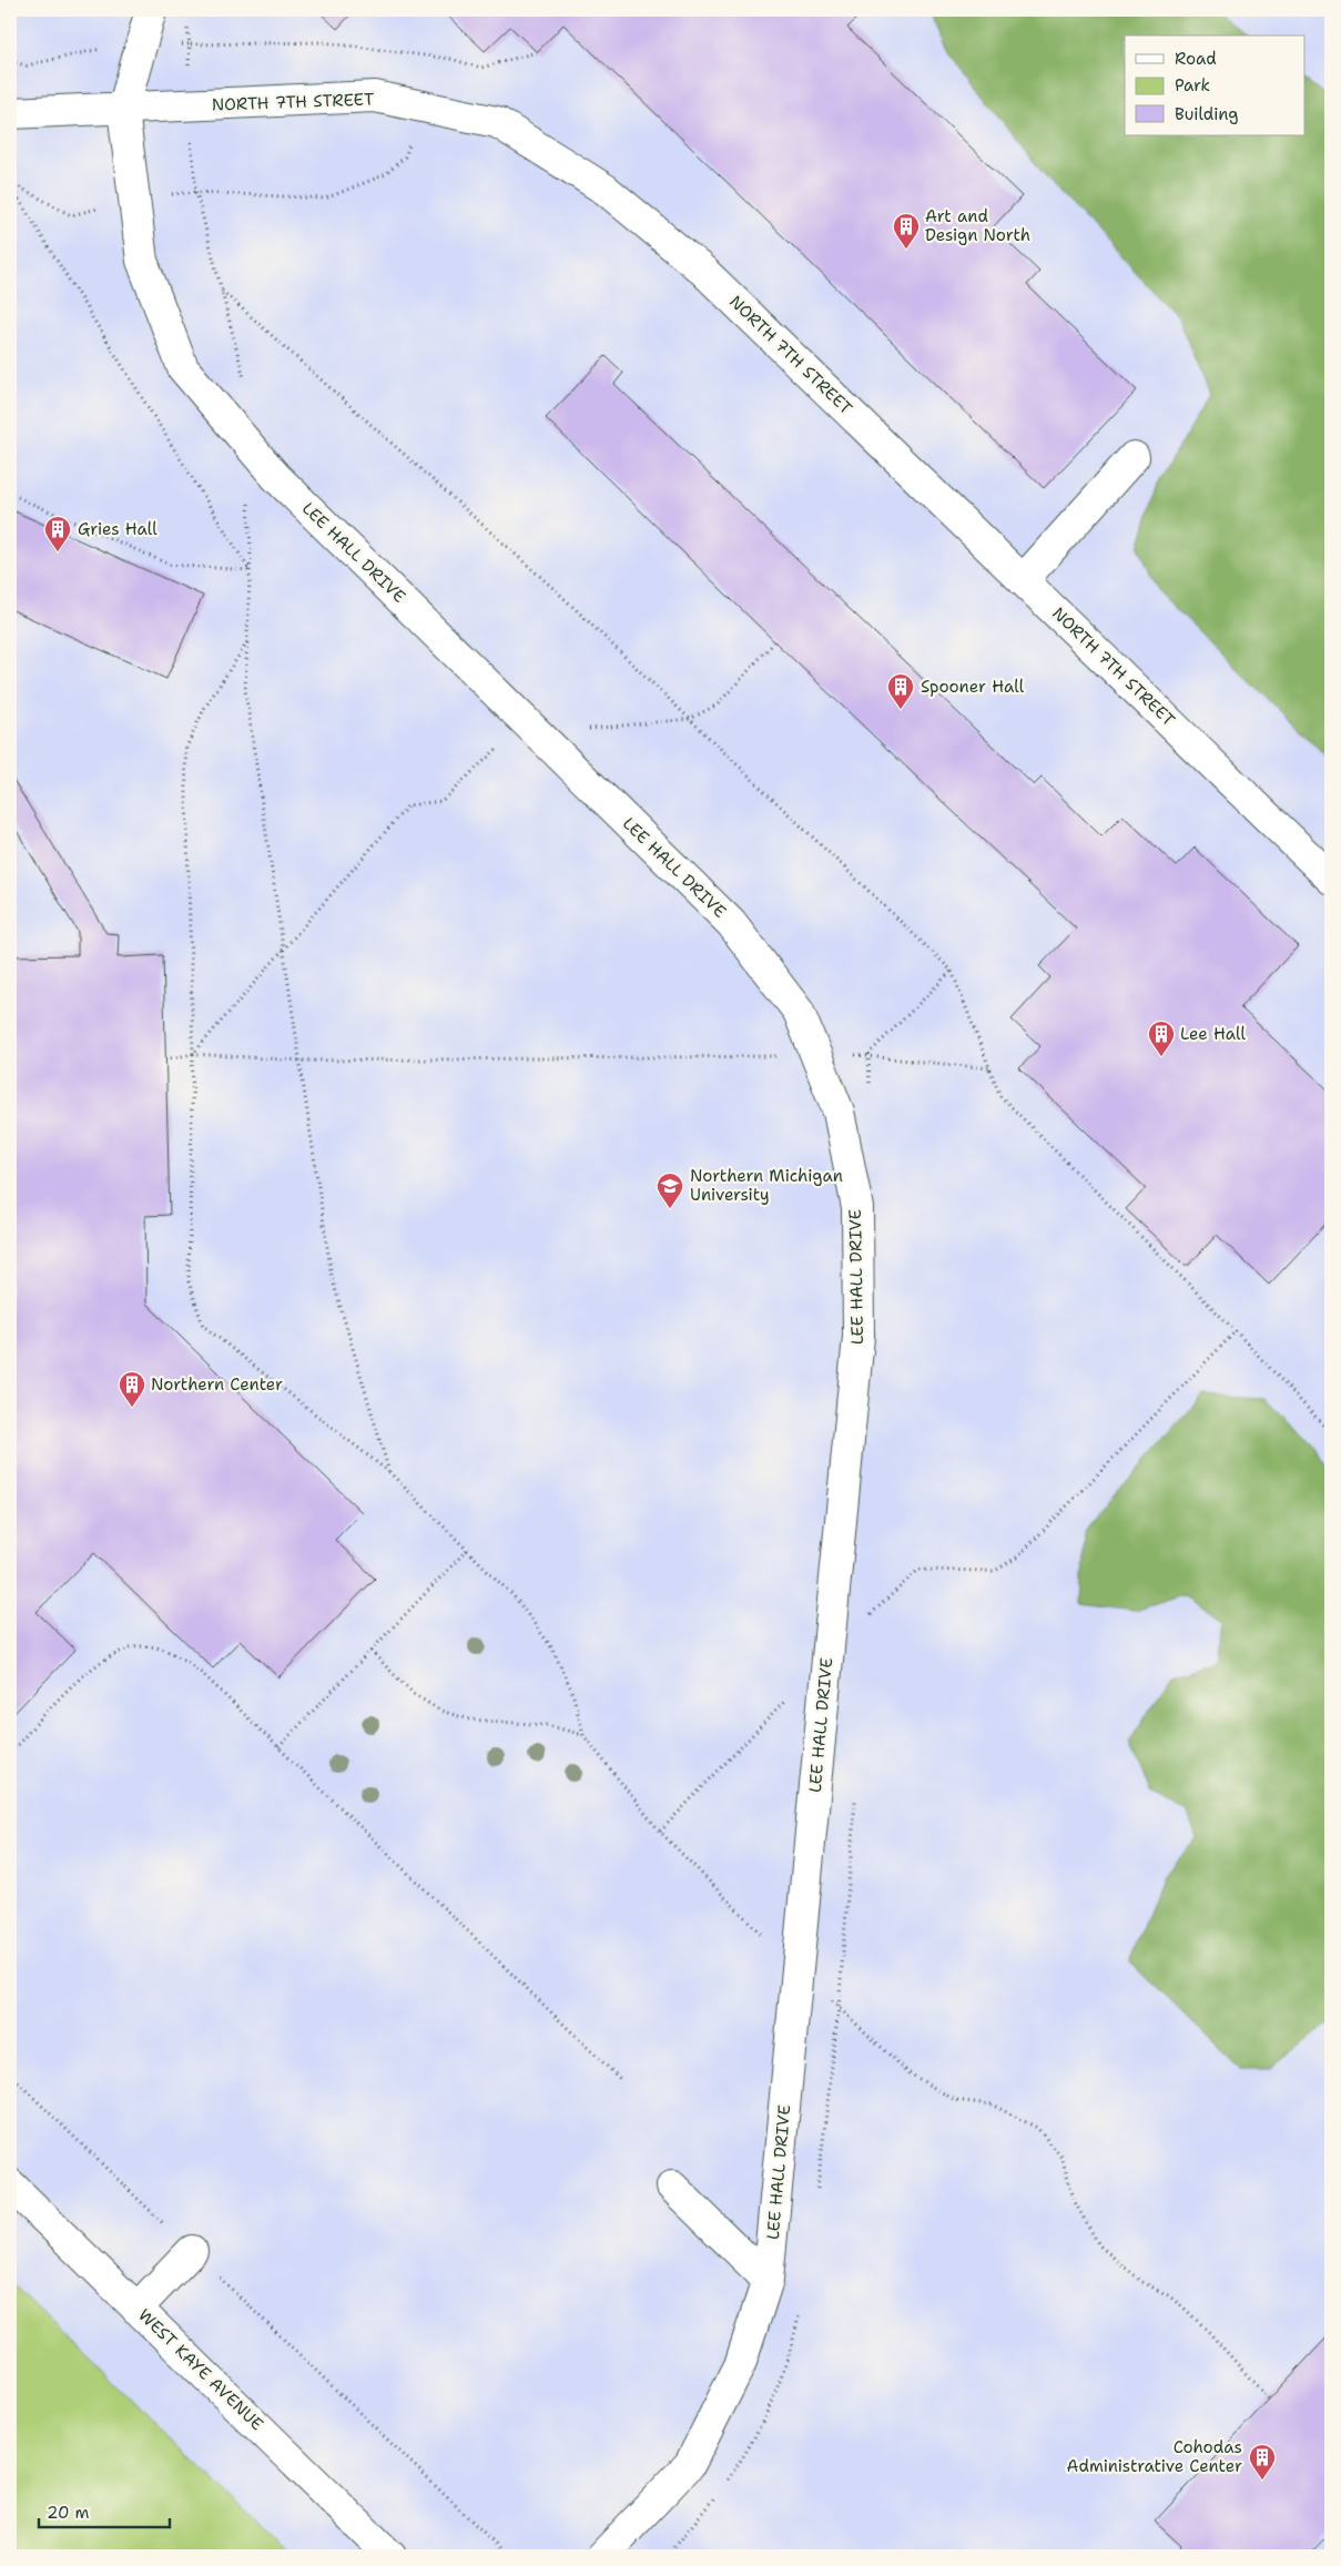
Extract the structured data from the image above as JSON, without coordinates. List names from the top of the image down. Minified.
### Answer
{"streets":{"street":["NORTH 7TH STREET","LEE HALL DRIVE","WEST KAYE AVENUE"]},"crossings":[["NORTH 7TH STREET","LEE HALL DRIVE"]],"places":{"building":["Art and Design North","Gries Hall","Spooner Hall","Lee Hall","Northern Center","Cohodas Administrative Center"],"school or university":["Northern Michigan University"]},"legend":["Road","Park","Building"],"scale_bar":"20 m"}
